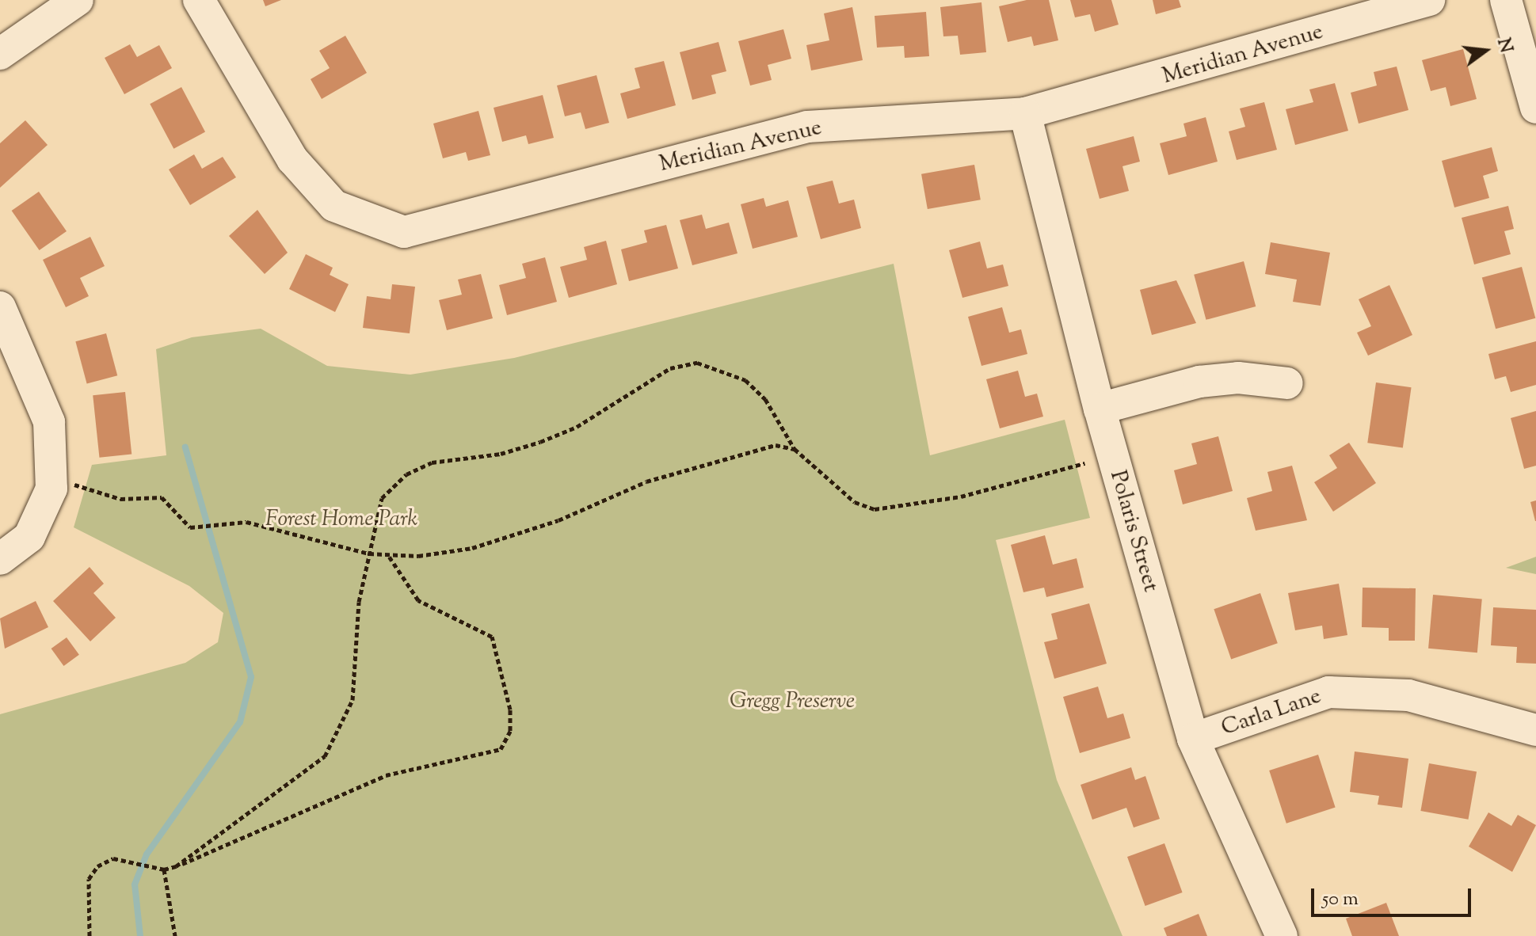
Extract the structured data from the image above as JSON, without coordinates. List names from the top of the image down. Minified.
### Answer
{"streets":{"street":["Meridian Avenue","Polaris Street","Carla Lane"]},"crossings":[["Meridian Avenue","Polaris Street"],["Polaris Street","Carla Lane"]],"parks":["Forest Home Park","Gregg Preserve"],"scale_bar":"50 m","north":"right"}
